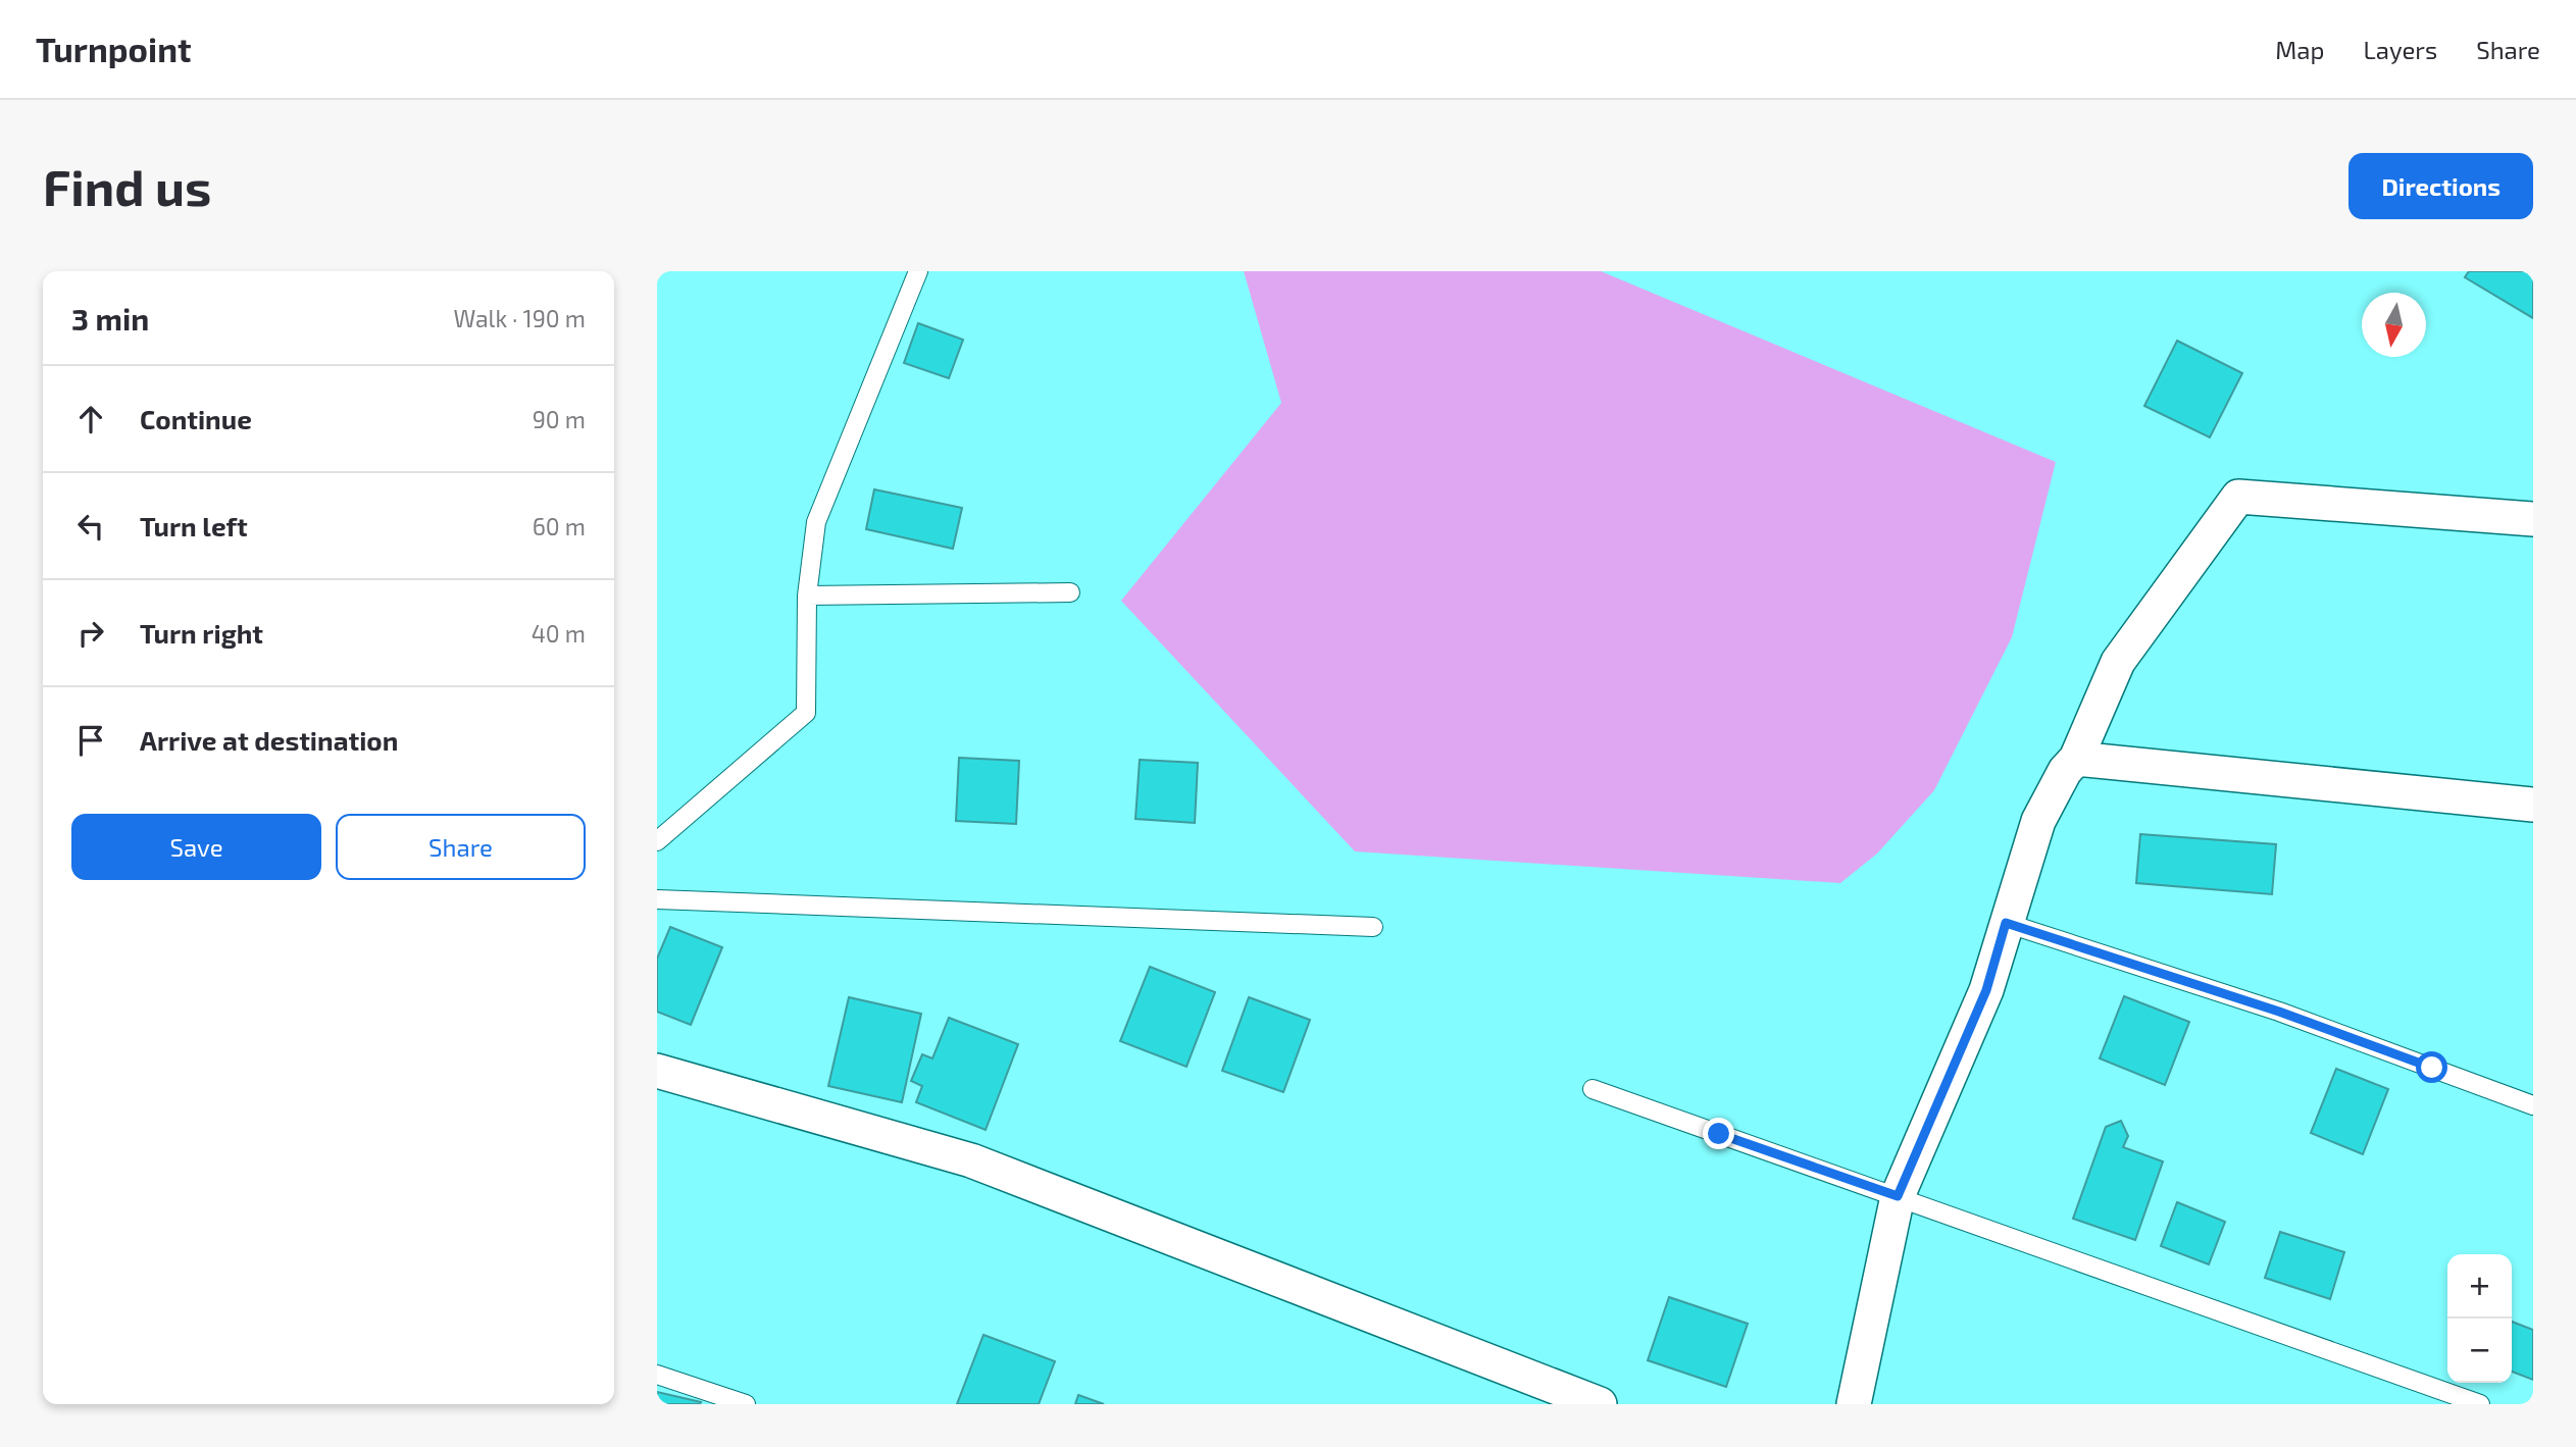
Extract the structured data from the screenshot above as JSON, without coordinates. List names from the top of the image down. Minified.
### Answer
{"north":"bottom","page":{"header":"Turnpoint","nav":["Map","Layers","Share"],"buttons":["Directions",["Save","Share"]],"title":"Find us","heading":["3 min","Walk · 190 m"],"list":[["Continue","90 m"],["Turn left","60 m"],["Turn right","40 m"],"Arrive at destination"],"map_buttons":["+","−"]}}
